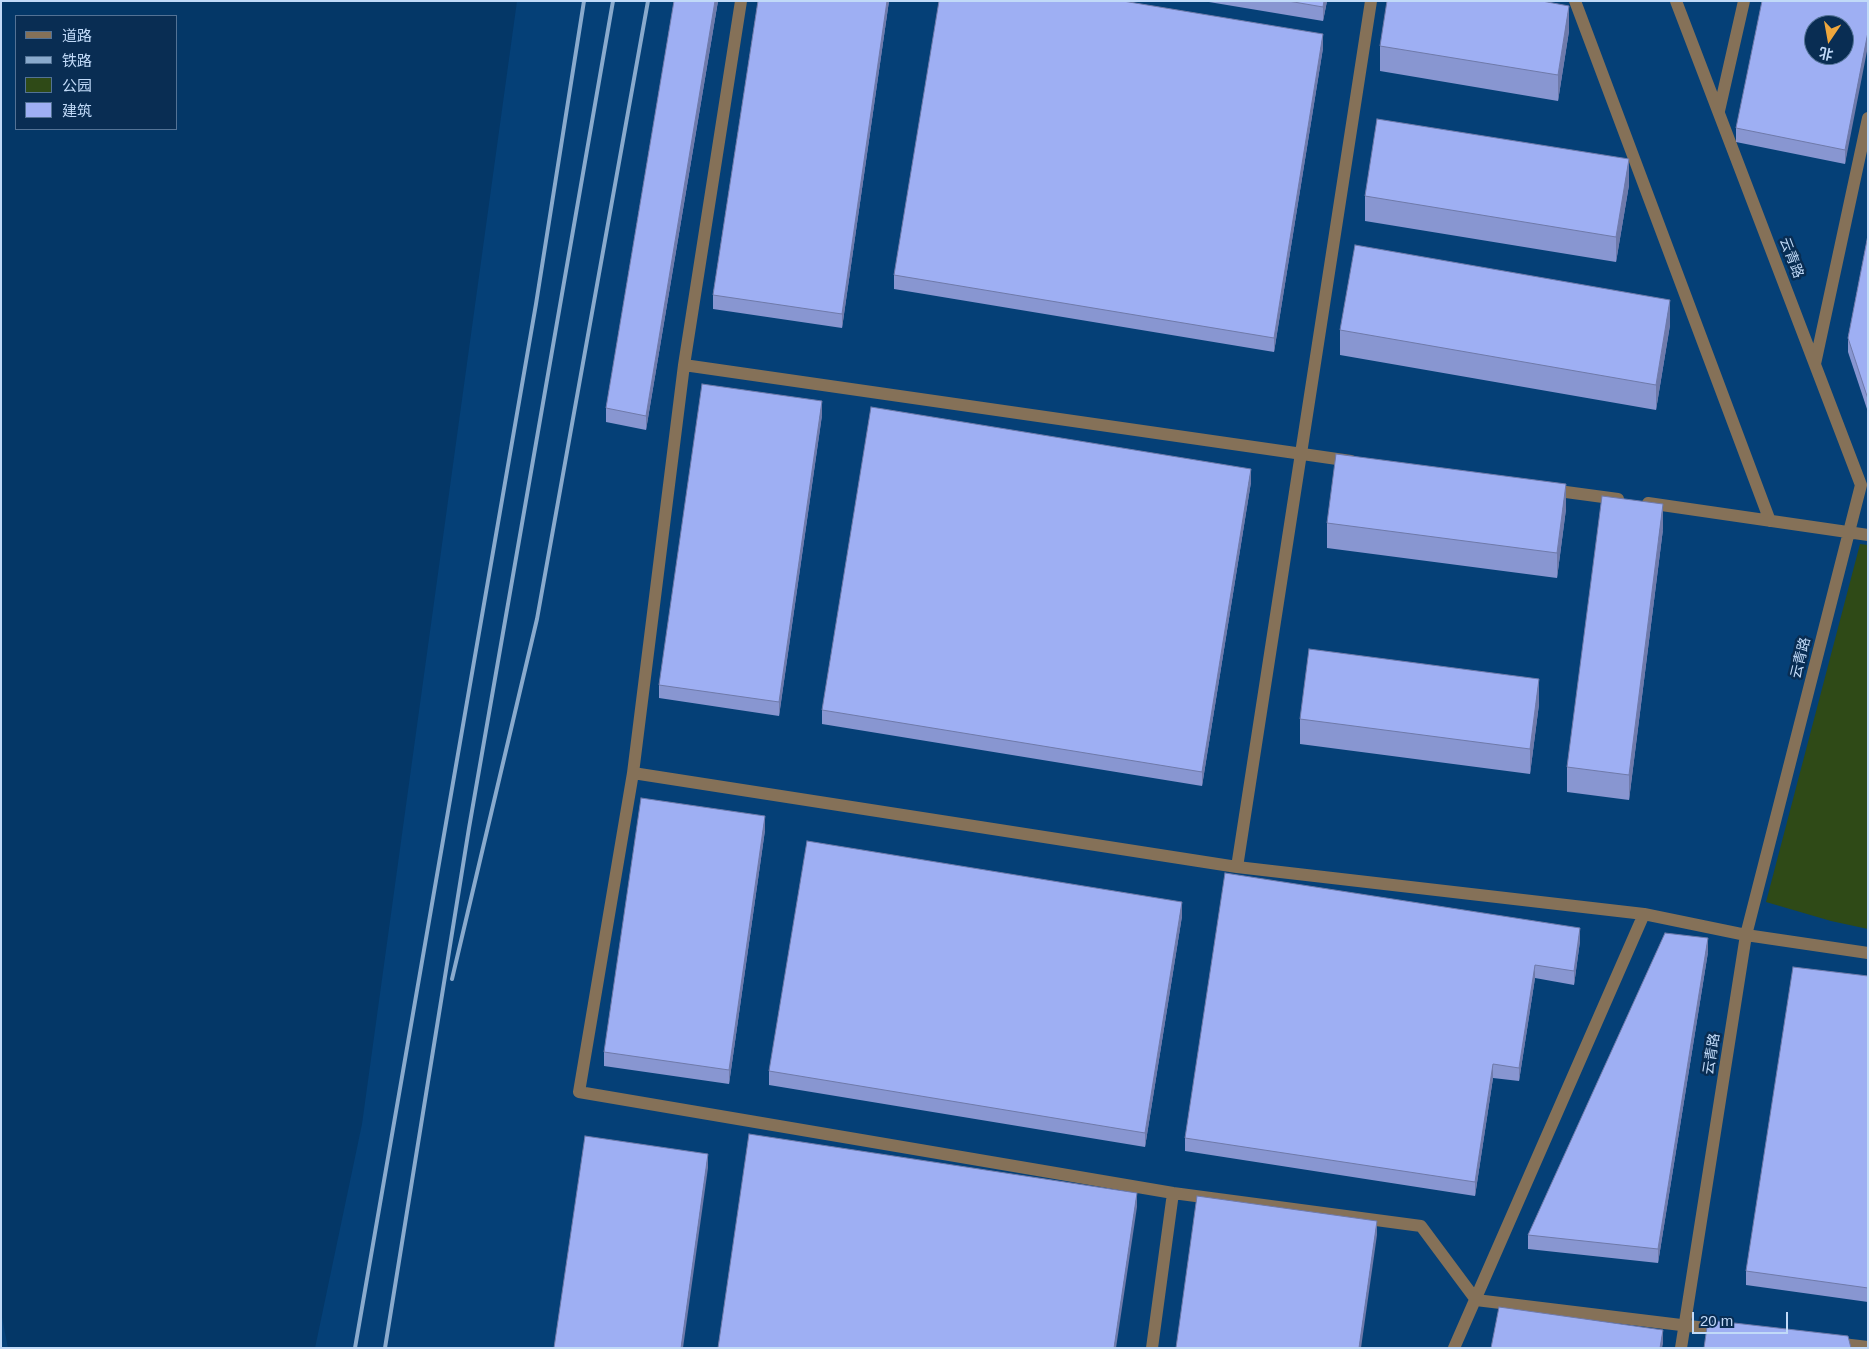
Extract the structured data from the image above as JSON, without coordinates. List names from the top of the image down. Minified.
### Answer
{"streets":{"street":["云青路"]},"legend":["道路","铁路","公园","建筑"],"scale_bar":"20 m","north":"bottom"}
